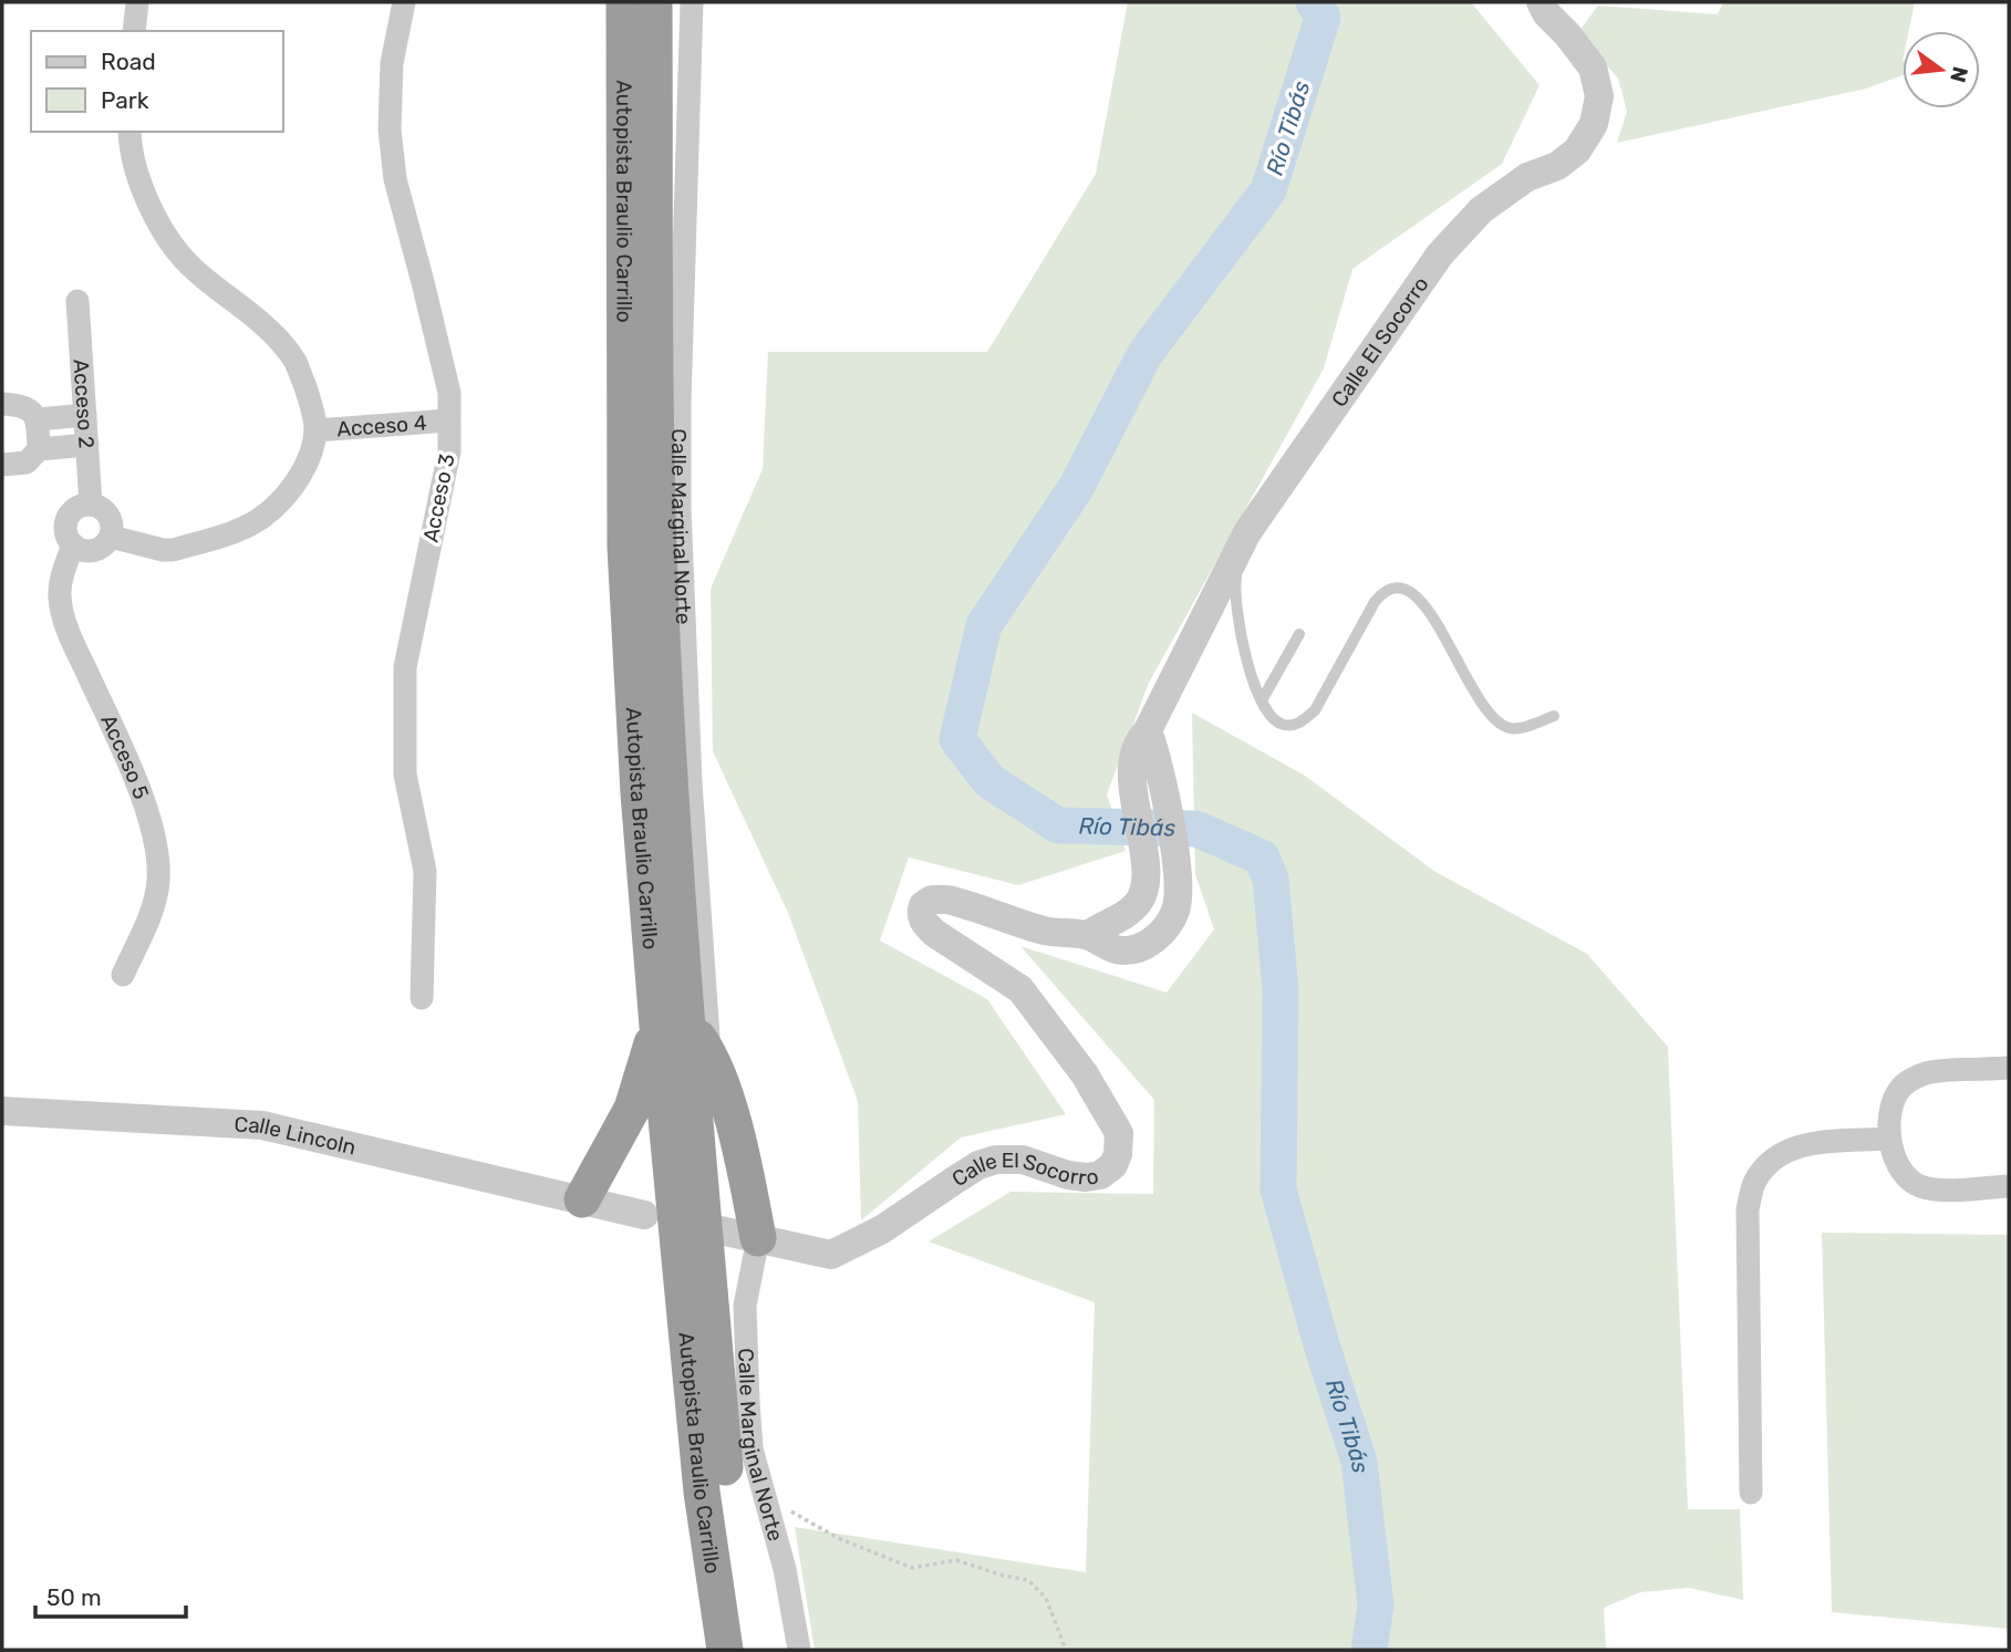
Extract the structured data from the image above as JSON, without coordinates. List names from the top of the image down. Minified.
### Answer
{"streets":{"highway":["Autopista Braulio Carrillo"],"street":["Calle El Socorro","Acceso 2","Acceso 4","Acceso 3","Calle Marginal Norte","Acceso 5","Calle Lincoln"]},"crossings":[["Autopista Braulio Carrillo","Calle Marginal Norte"],["Calle El Socorro","Calle Marginal Norte"],["Acceso 2","Acceso 5"],["Acceso 4","Acceso 3"]],"water":["Río Tibás"],"legend":["Road","Park"],"scale_bar":"50 m","north":"right"}
